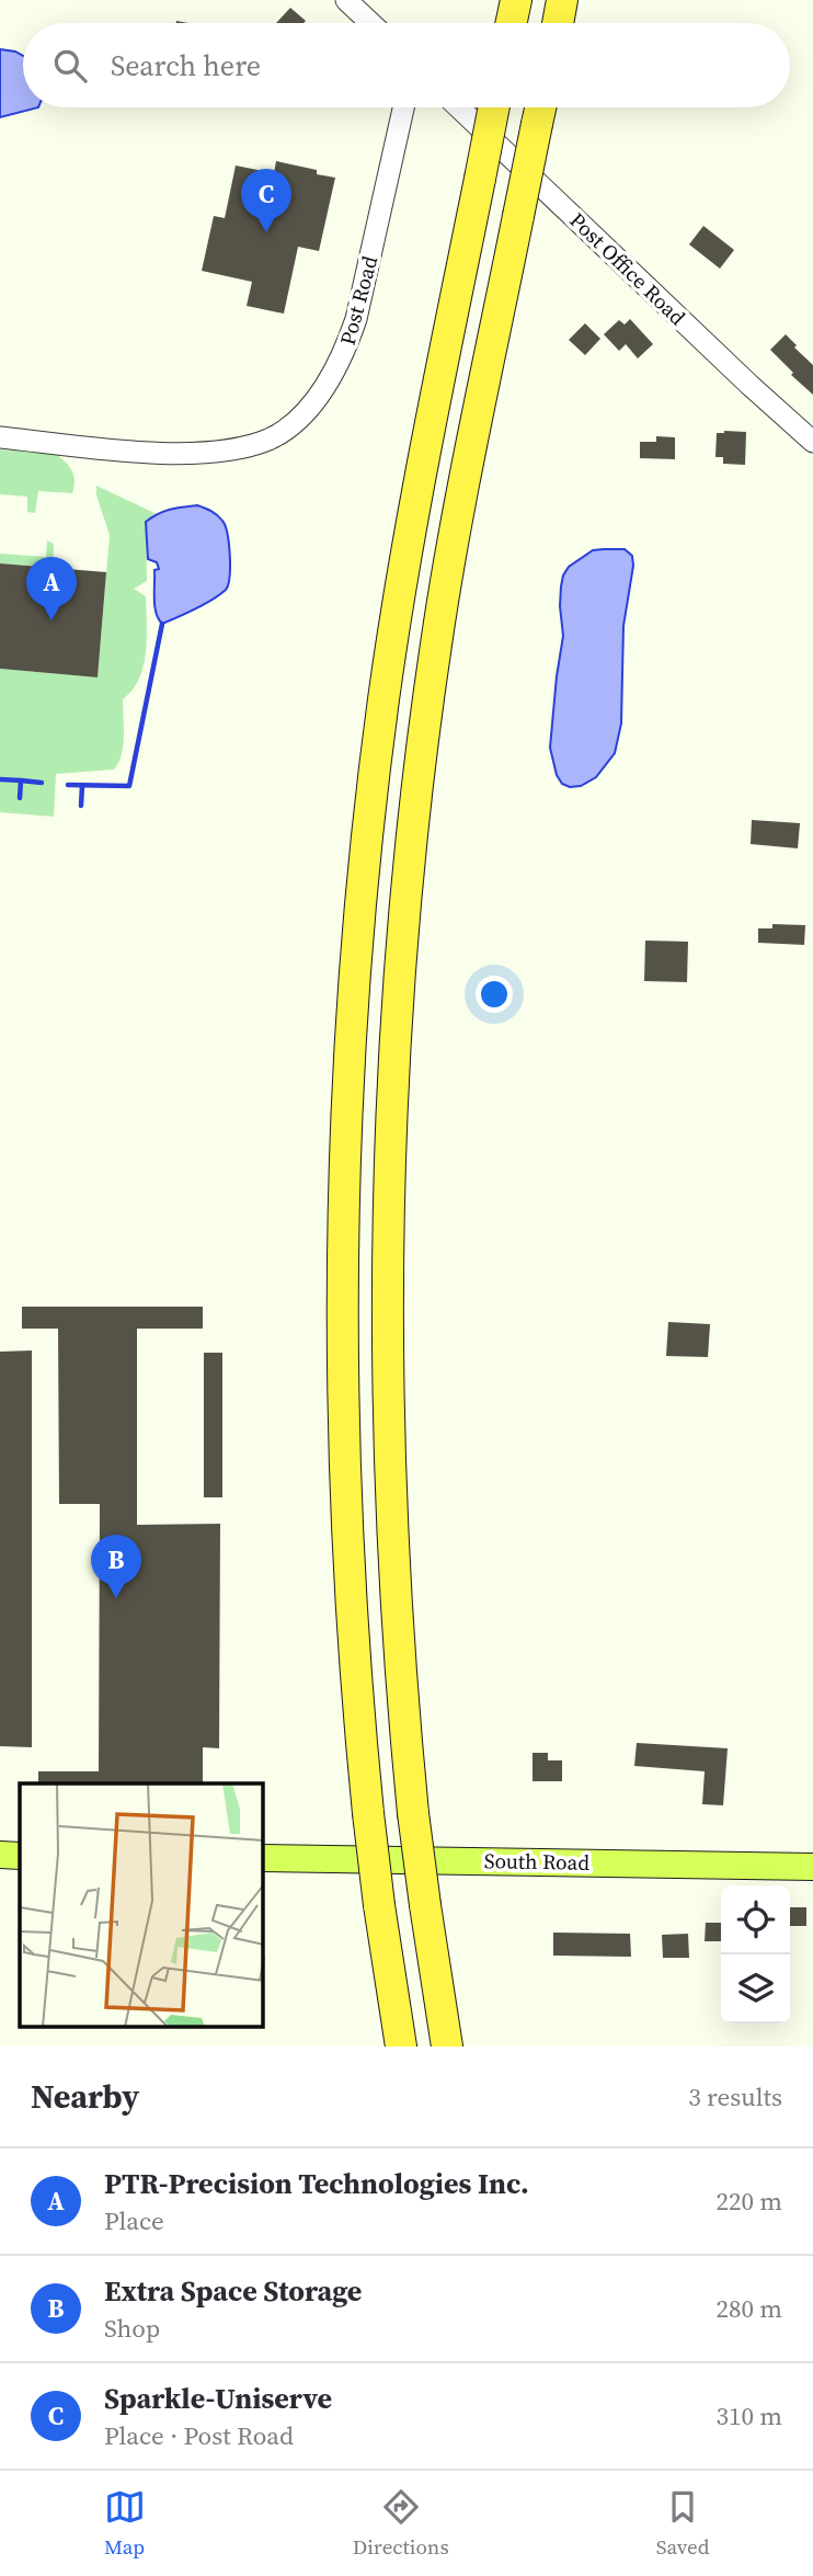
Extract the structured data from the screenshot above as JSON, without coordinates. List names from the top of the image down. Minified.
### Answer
{"streets":{"main road":["South Road"],"street":["Post Office Road","Post Road"]},"page":{"search":"Search here","pins":["C","A","B"],"heading":["Nearby","3 results"],"list":[{"mark":"A","name":"PTR-Precision Technologies Inc.","note":"Place","value":"220 m"},{"mark":"B","name":"Extra Space Storage","note":"Shop","value":"280 m"},{"mark":"C","name":"Sparkle-Uniserve","note":"Place · Post Road","value":"310 m"}],"nav":["Map","Directions","Saved"]}}
